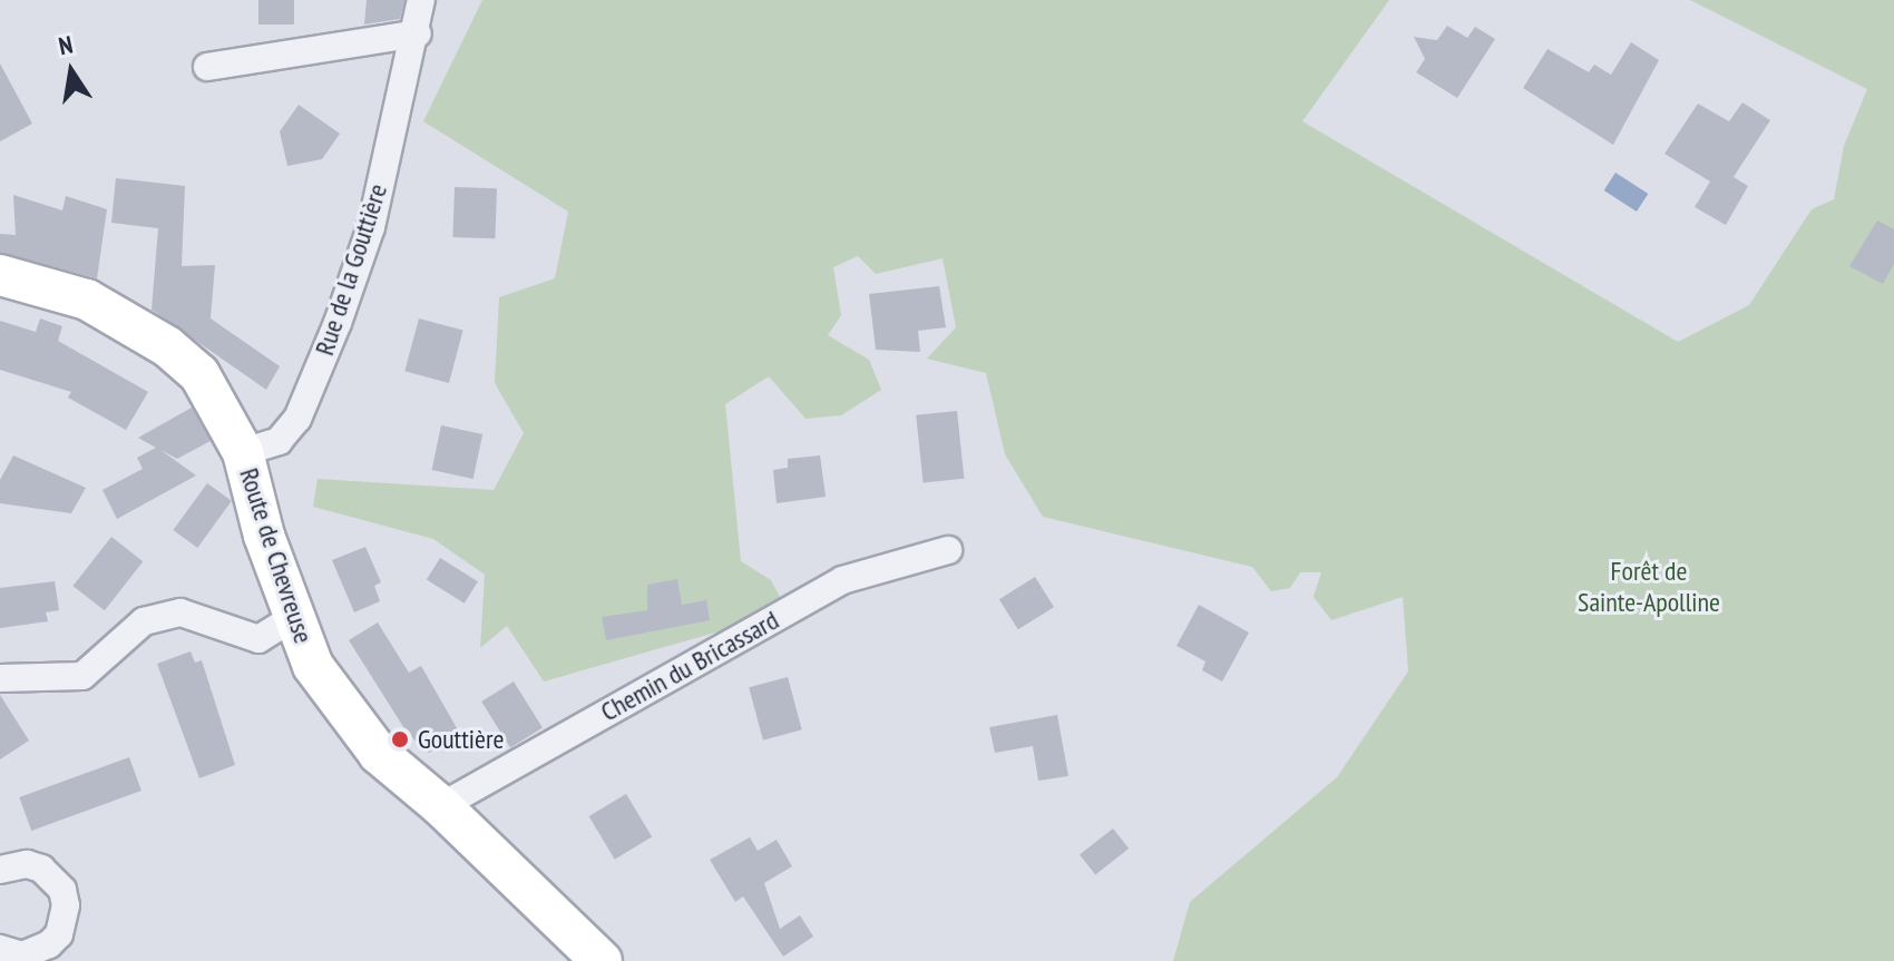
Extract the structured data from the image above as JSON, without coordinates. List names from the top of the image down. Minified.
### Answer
{"streets":{"street":["Rue de la Gouttière","Route de Chevreuse","Chemin du Bricassard"]},"crossings":[["Rue de la Gouttière","Route de Chevreuse"],["Route de Chevreuse","Chemin du Bricassard"]],"parks":["Forêt de Sainte-Apolline"],"places":["Gouttière"],"north":"top"}
